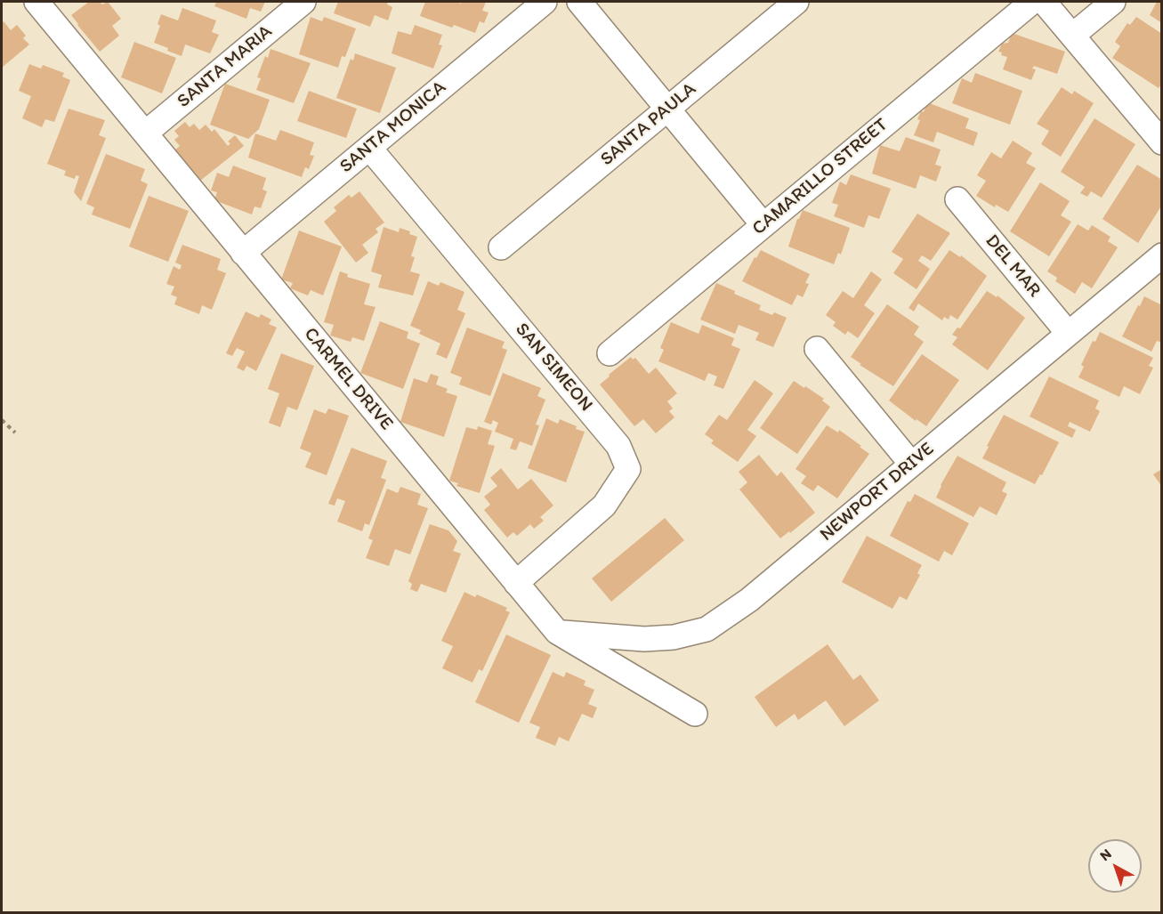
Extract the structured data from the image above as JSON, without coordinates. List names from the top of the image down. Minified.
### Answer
{"streets":{"street":["SANTA MARIA","SANTA PAULA","SANTA MONICA","CAMARILLO STREET","DEL MAR","SAN SIMEON","CARMEL DRIVE","NEWPORT DRIVE"]},"crossings":[["SANTA MARIA","CARMEL DRIVE"],["SANTA MONICA","SAN SIMEON"],["SANTA MONICA","CARMEL DRIVE"],["DEL MAR","NEWPORT DRIVE"],["SAN SIMEON","CARMEL DRIVE"],["CARMEL DRIVE","NEWPORT DRIVE"]],"north":"top left"}
